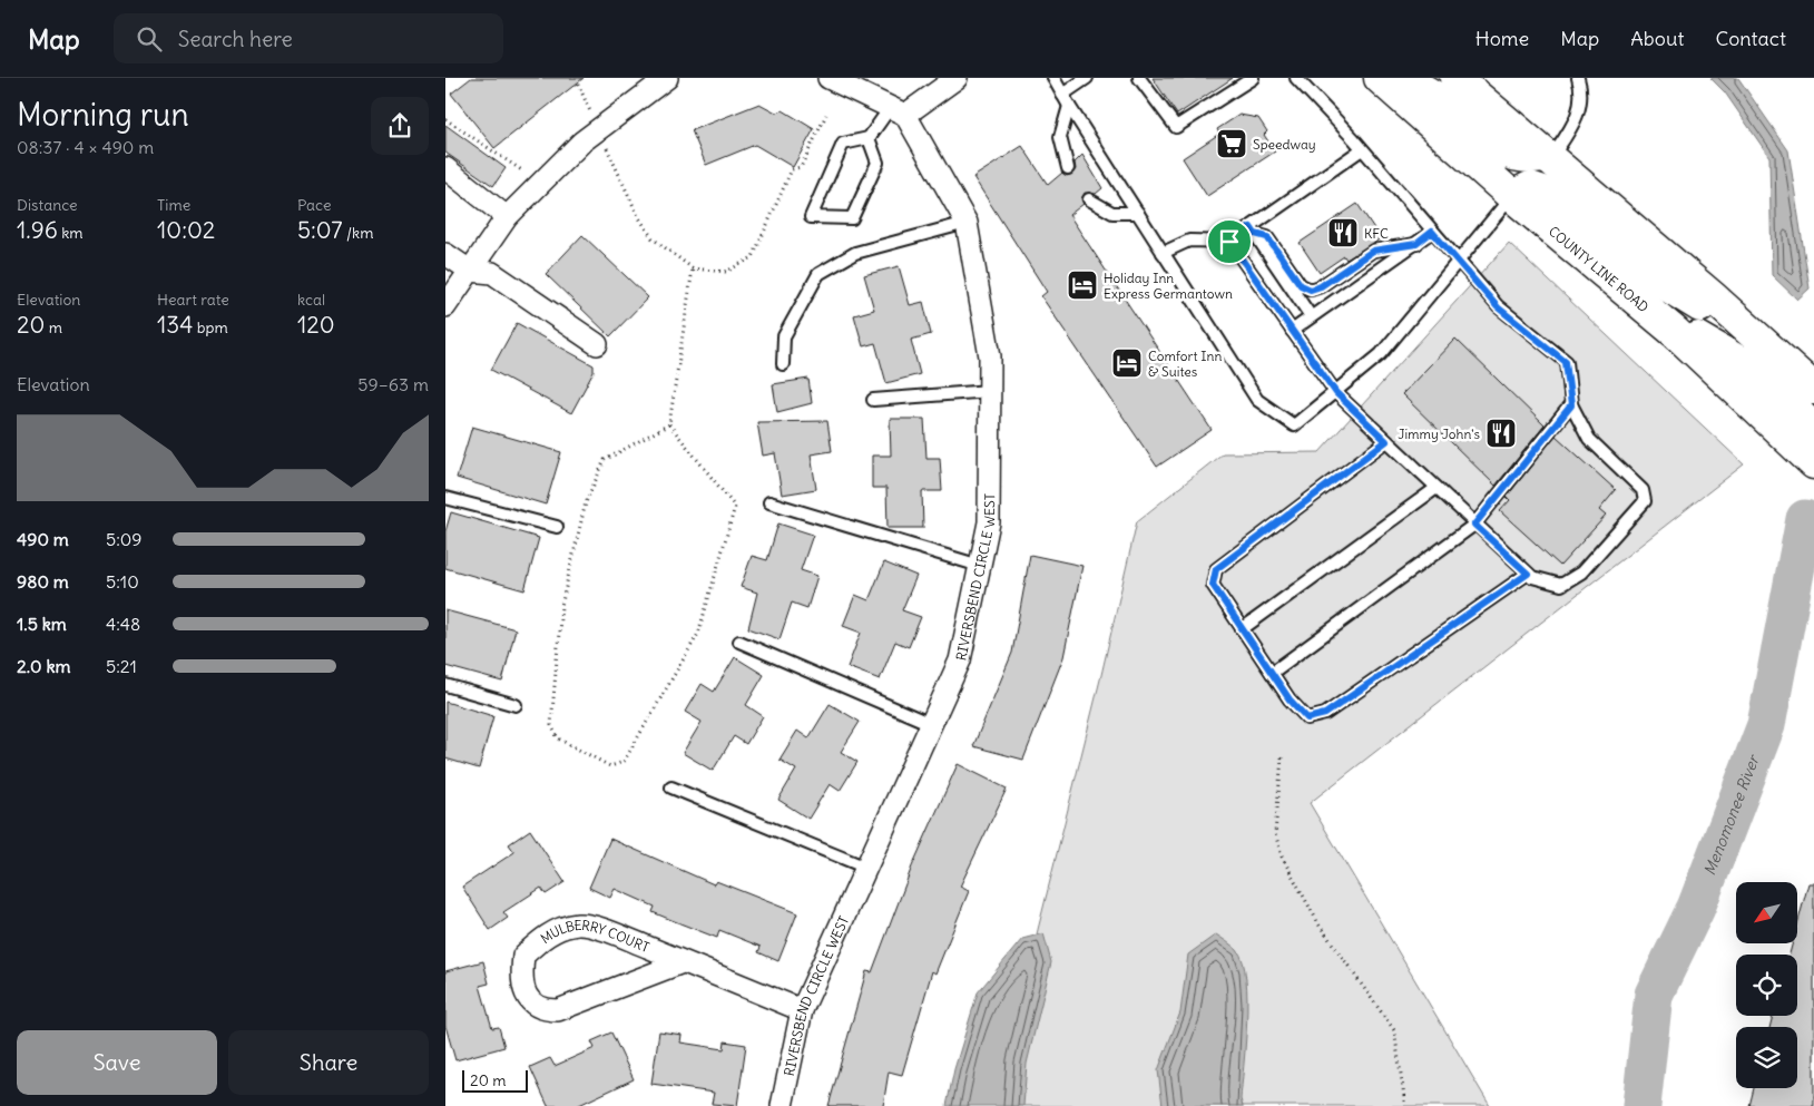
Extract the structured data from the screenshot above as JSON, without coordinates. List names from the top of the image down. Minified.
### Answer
{"streets":{"main road":["COUNTY LINE ROAD"],"street":["RIVERSBEND CIRCLE WEST","MULBERRY COURT"]},"crossings":[["RIVERSBEND CIRCLE WEST","MULBERRY COURT"]],"water":["Menomonee River"],"places":{"supermarket":["Speedway"],"restaurant":["KFC","Jimmy John's"],"hotel":["Holiday Inn Express Germantown","Comfort Inn & Suites"]},"scale_bar":"20 m","north":"bottom left","page":{"header":"Map","search":"Search here","nav":["Home","Map","About","Contact"],"heading":["Morning run","08:37 · 4 × 490 m"],"stats":[["Distance","1.96 km"],["Time","10:02"],["Pace","5:07 /km"],["Elevation","20 m"],["Heart rate","134 bpm"],["kcal","120"]],"chart":["Elevation","59–63 m"],"list":[{"name":"490 m","note":"5:09"},{"name":"980 m","note":"5:10"},{"name":"1.5 km","note":"4:48"},{"name":"2.0 km","note":"5:21"}],"buttons":["Save","Share"],"scale":"20 m"}}
